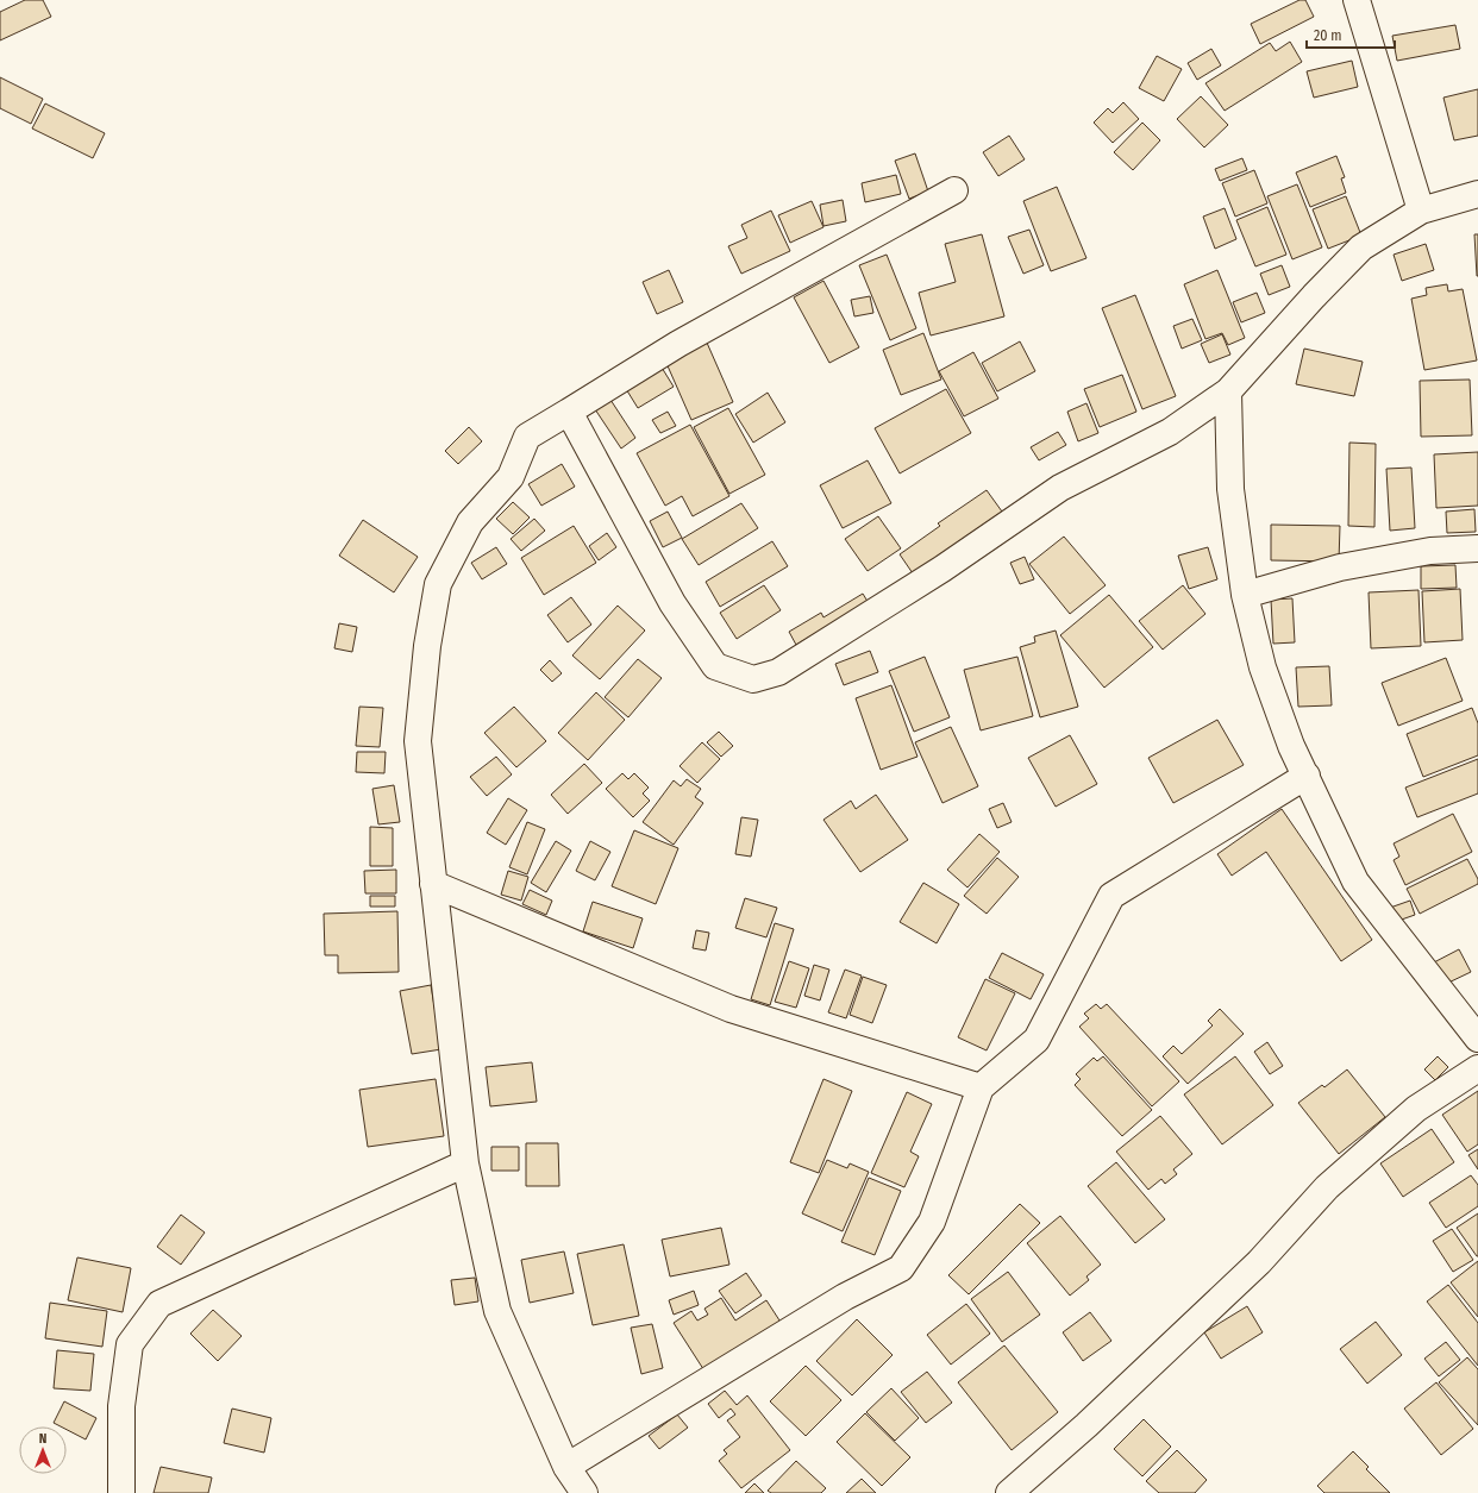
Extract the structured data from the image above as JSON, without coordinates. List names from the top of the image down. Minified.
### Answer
{"scale_bar":"20 m","north":"top"}
